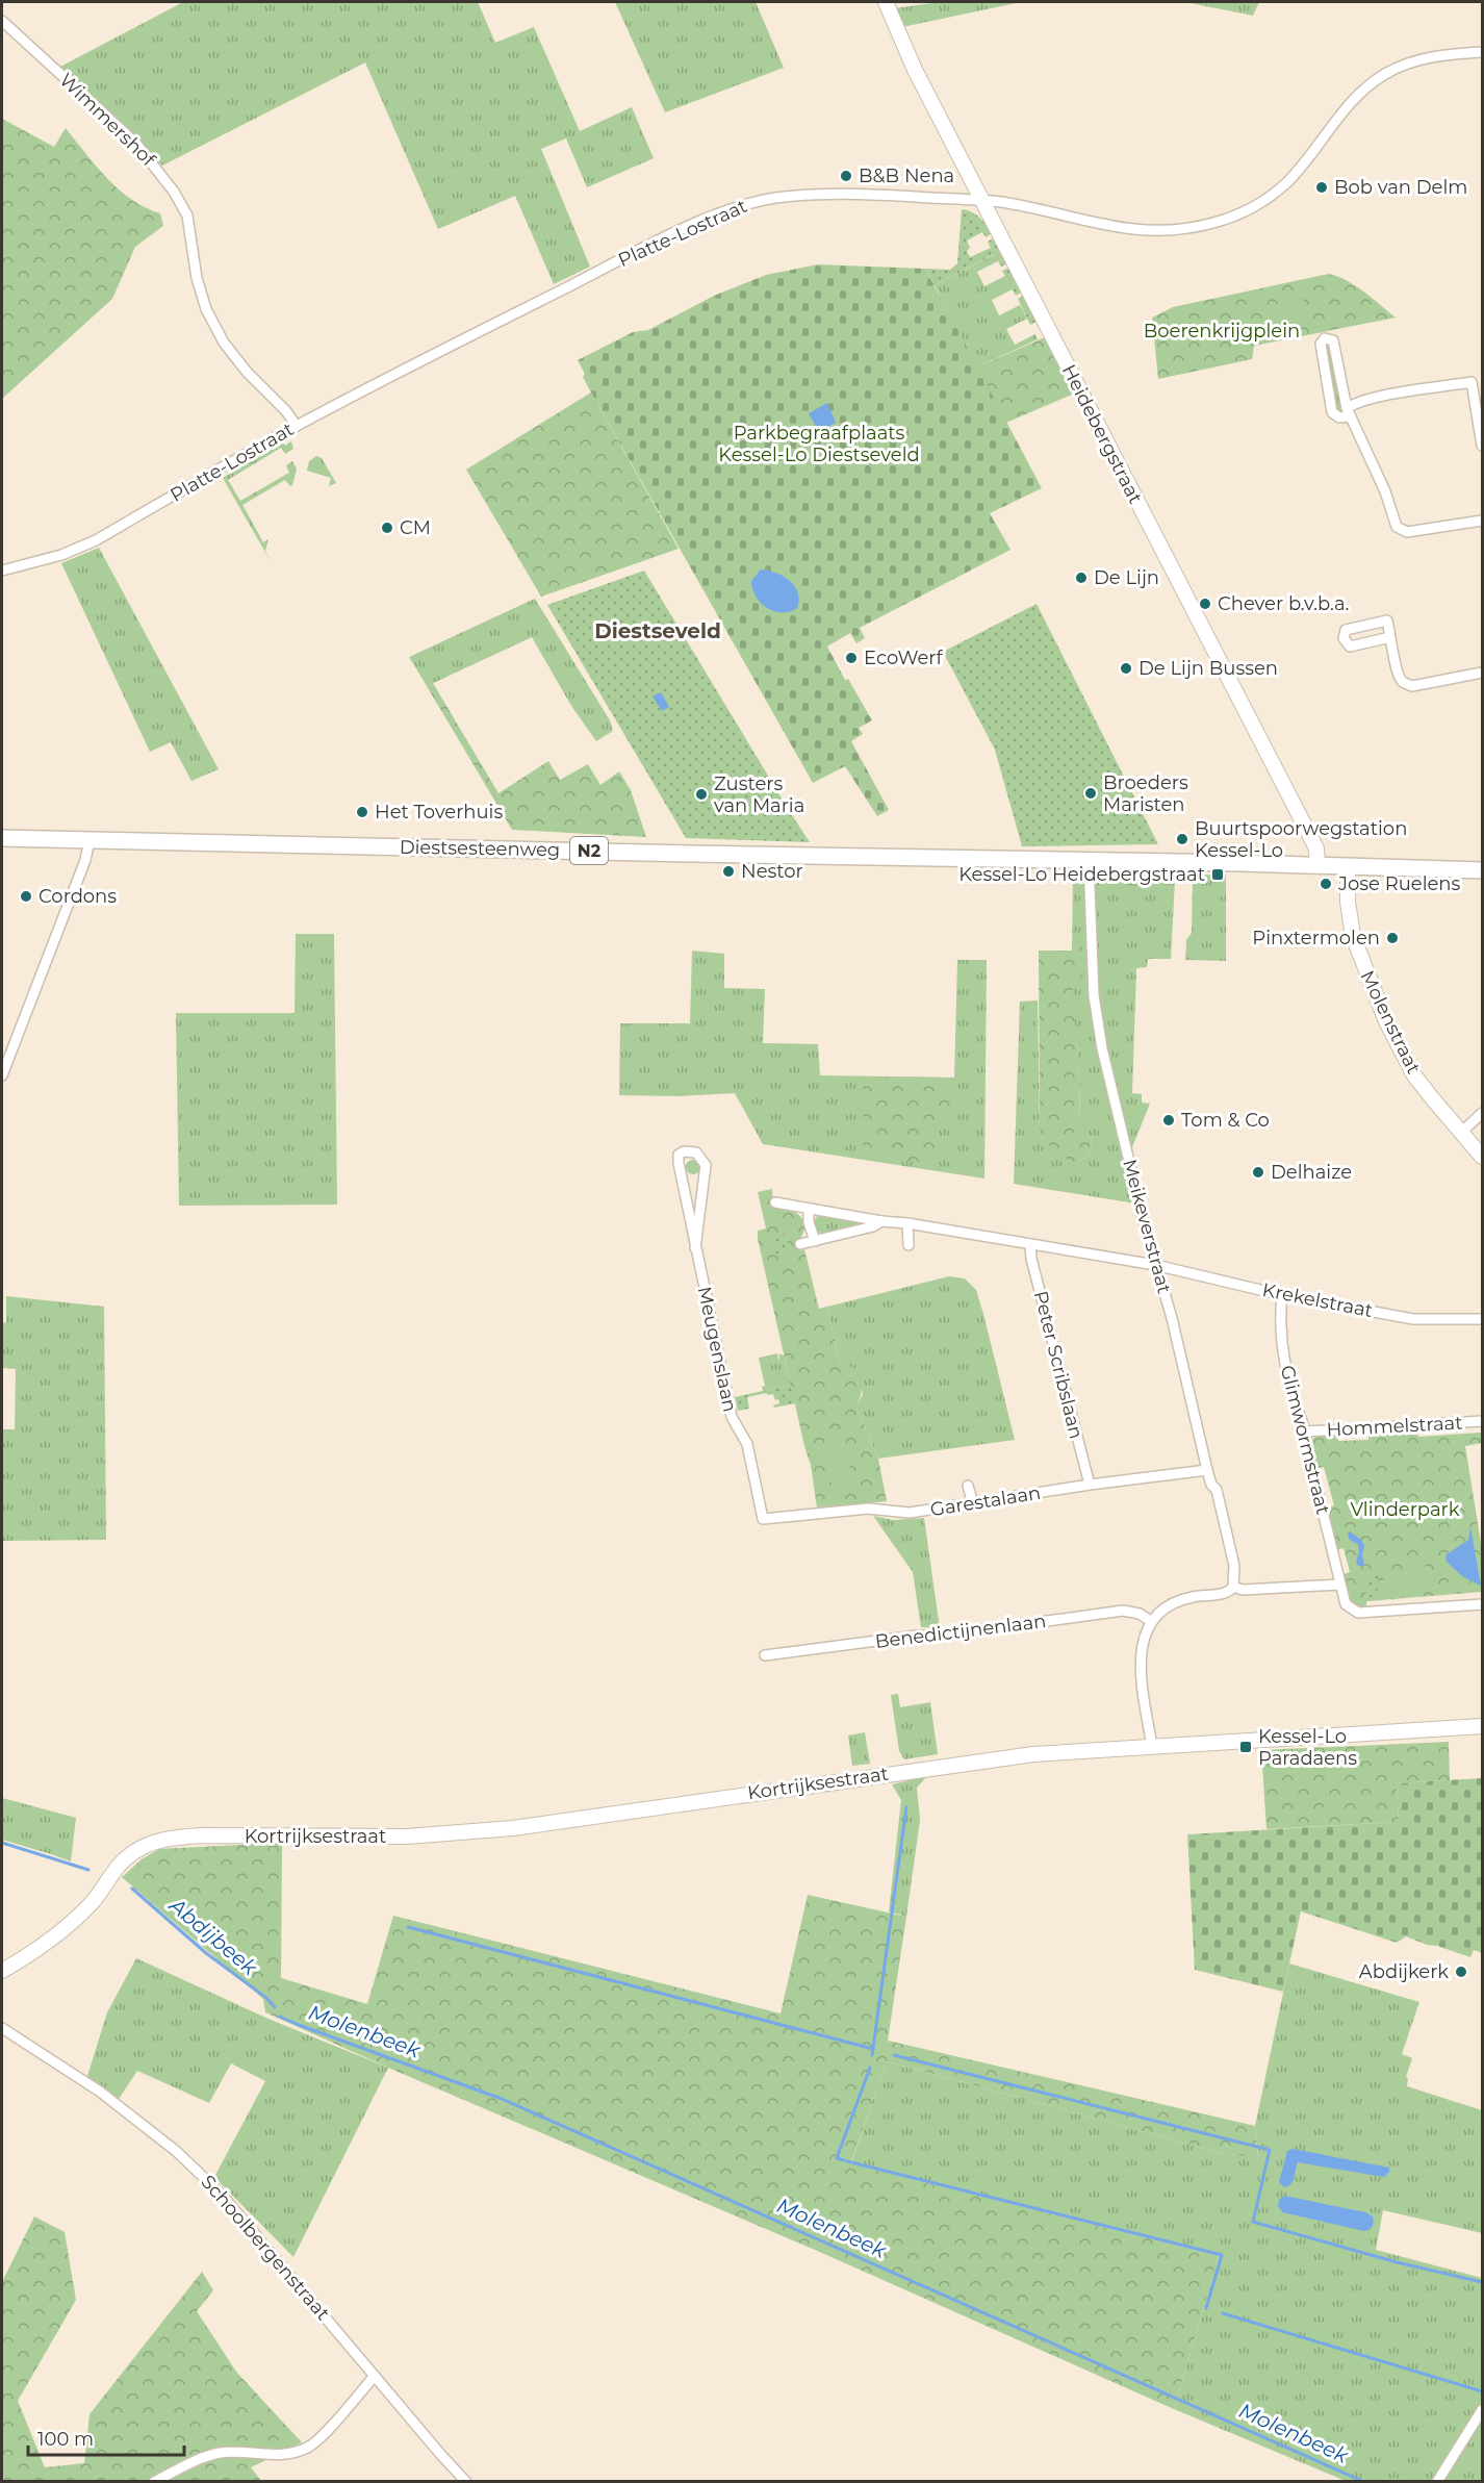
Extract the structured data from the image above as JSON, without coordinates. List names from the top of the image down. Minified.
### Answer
{"streets":{"main road":["Diestsesteenweg","N2"],"street":["Wimmershof","Platte-Lostraat","Heidebergstraat","Molenstraat","Meikeverstraat","Krekelstraat","Meugenslaan","Peter Scribslaan","Hommelstraat","Glimwormstraat","Garestalaan","Benedictijnenlaan","Kortrijksestraat","Schoolbergenstraat"]},"crossings":[["Wimmershof","Platte-Lostraat"],["Platte-Lostraat","Heidebergstraat"],["Heidebergstraat","Diestsesteenweg"],["Diestsesteenweg","Molenstraat"],["Diestsesteenweg","Meikeverstraat"],["Meikeverstraat","Krekelstraat"],["Meikeverstraat","Garestalaan"],["Krekelstraat","Peter Scribslaan"],["Krekelstraat","Glimwormstraat"],["Meugenslaan","Garestalaan"],["Peter Scribslaan","Garestalaan"],["Hommelstraat","Glimwormstraat"]],"districts":["Diestseveld"],"water":["Abdijbeek","Molenbeek"],"parks":["Boerenkrijgplein","Parkbegraafplaats Kessel-Lo Diestseveld","Vlinderpark"],"places":{"other":["B&B Nena","Bob van Delm","CM","De Lijn","Chever b.v.b.a.","EcoWerf","De Lijn Bussen","Broeders Maristen","Zusters van Maria","Het Toverhuis","Buurtspoorwegstation Kessel-Lo","Nestor","Jose Ruelens","Cordons","Pinxtermolen","Tom & Co","Delhaize","Abdijkerk"],"transit":["Kessel-Lo Heidebergstraat","Kessel-Lo Paradaens"]},"scale_bar":"100 m"}
